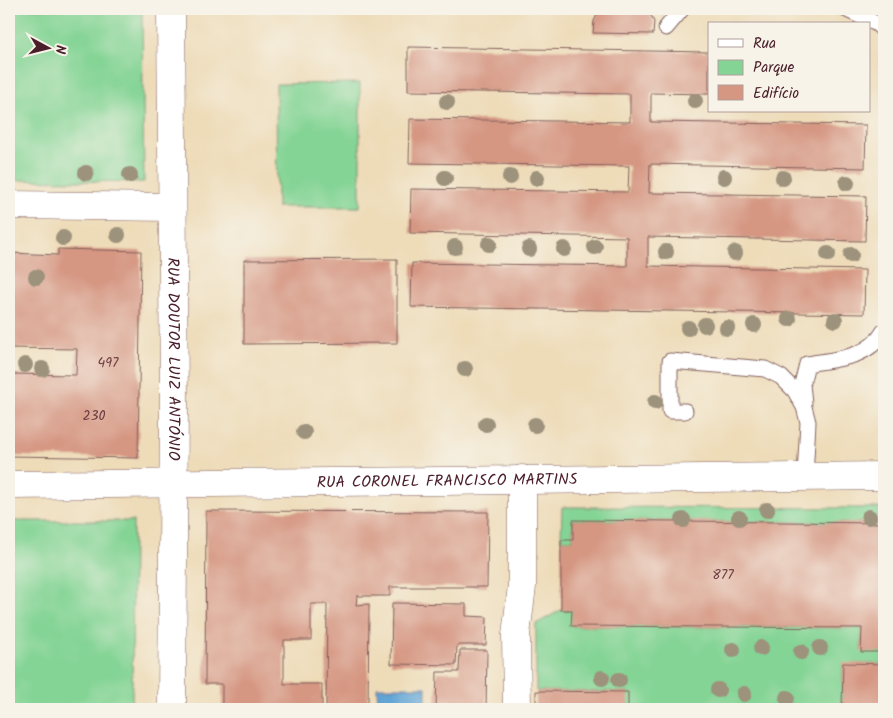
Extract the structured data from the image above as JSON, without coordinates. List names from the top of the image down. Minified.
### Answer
{"streets":{"street":["RUA DOUTOR LUIZ ANTÓNIO","RUA CORONEL FRANCISCO MARTINS"]},"crossings":[["RUA DOUTOR LUIZ ANTÓNIO","RUA CORONEL FRANCISCO MARTINS"]],"house_numbers":["497","230","877"],"legend":["Rua","Parque","Edifício"],"north":"right"}
